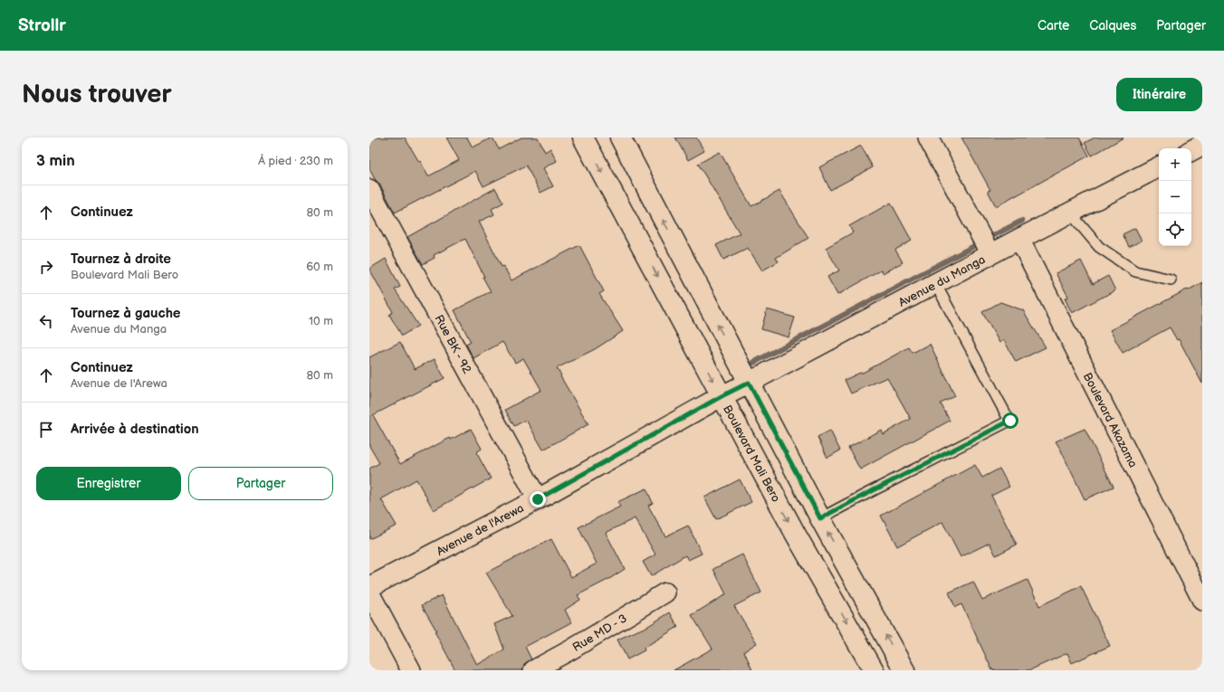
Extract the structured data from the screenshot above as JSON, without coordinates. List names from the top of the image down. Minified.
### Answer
{"streets":{"main road":["Avenue du Manga","Boulevard Mali Bero","Avenue de l'Arewa"],"street":["Rue BK - 92","Boulevard Akazama","Rue MD - 3"]},"crossings":[["Avenue du Manga","Boulevard Akazama"],["Avenue du Manga","Boulevard Mali Bero"],["Avenue du Manga","Avenue de l'Arewa"],["Rue BK - 92","Avenue de l'Arewa"],["Boulevard Mali Bero","Avenue de l'Arewa"]],"page":{"header":"Strollr","nav":["Carte","Calques","Partager"],"buttons":["Itinéraire",["Enregistrer","Partager"]],"title":"Nous trouver","heading":["3 min","À pied · 230 m"],"map_buttons":["+","−"],"list":[["Continuez","80 m"],["Tournez à droite","Boulevard Mali Bero","60 m"],["Tournez à gauche","Avenue du Manga","10 m"],["Continuez","Avenue de l'Arewa","80 m"],"Arrivée à destination"]}}
